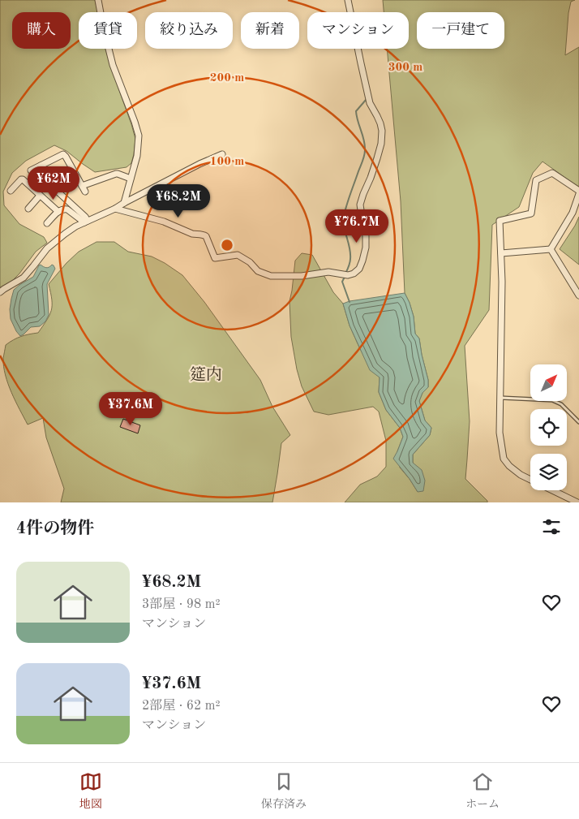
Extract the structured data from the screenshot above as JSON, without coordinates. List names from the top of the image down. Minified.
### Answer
{"districts":["筵内"],"north":"top right","page":{"chip":["購入","賃貸","絞り込み","新着","マンション","一戸建て"],"price":["¥62M","¥68.2M","¥76.7M","¥37.6M"],"heading":"4件の物件","list":[{"name":"¥68.2M","note":"3部屋 · 98 m² · マンション"},{"name":"¥37.6M","note":"2部屋 · 62 m² · マンション"}],"tabs":["地図","保存済み","ホーム"]},"rings":["300 m","200 m","100 m"]}
